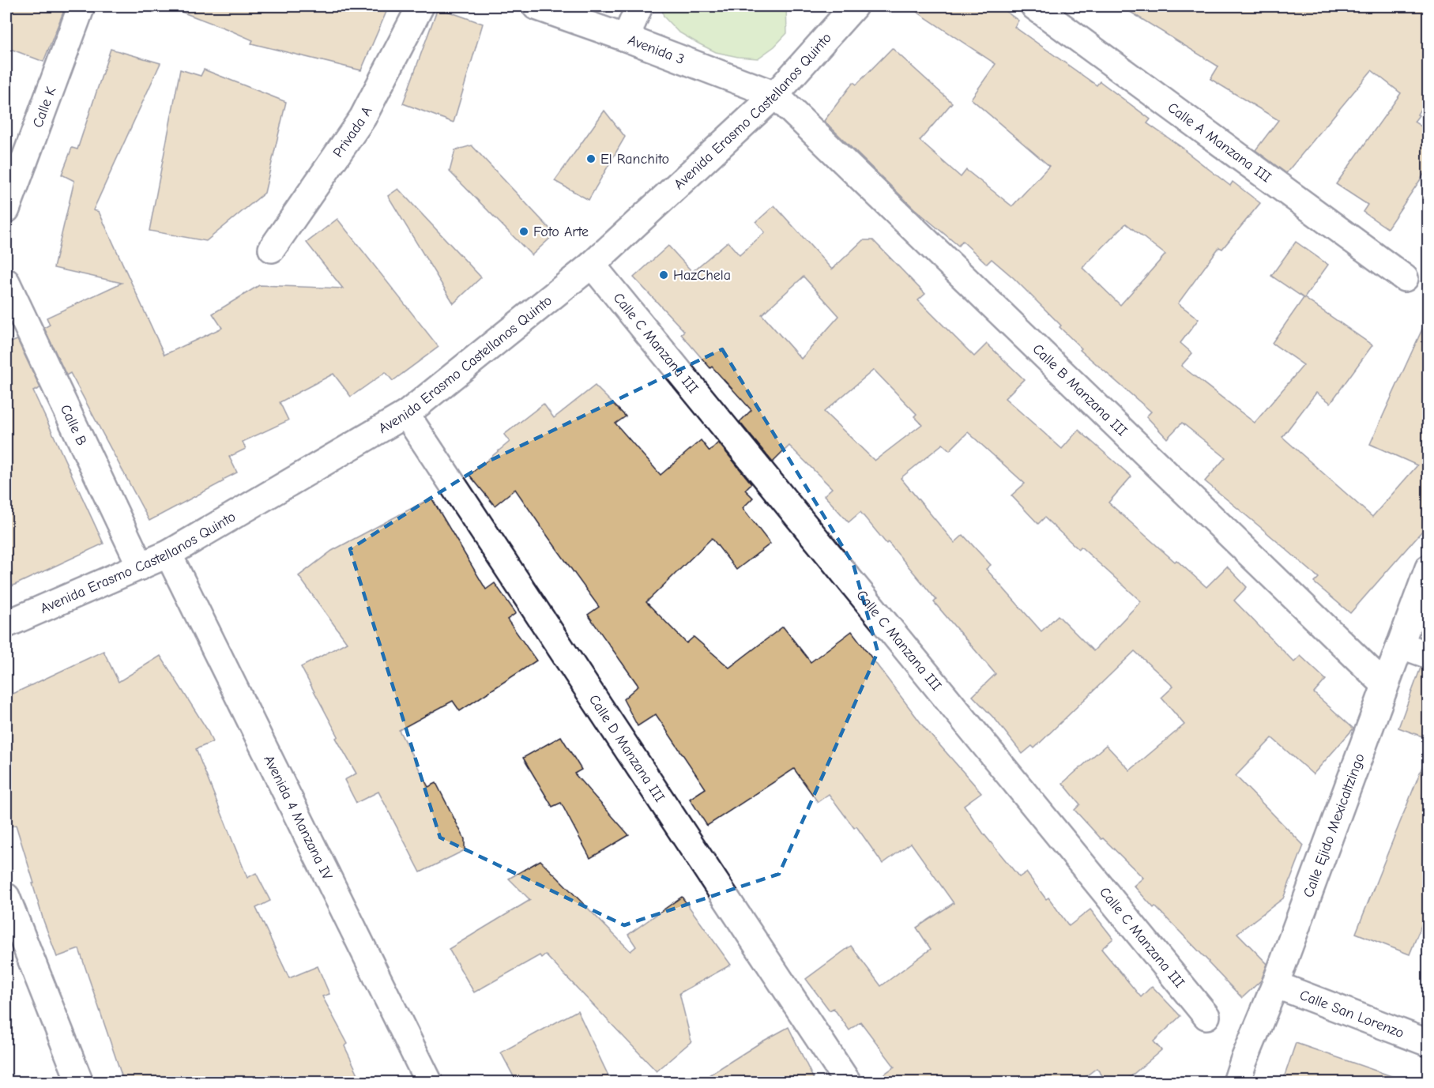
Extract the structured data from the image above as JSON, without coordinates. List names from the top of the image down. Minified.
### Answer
{"streets":{"street":["Avenida 3","Calle K","Avenida Erasmo Castellanos Quinto","Privada A","Calle A Manzana III","Calle C Manzana III","Calle B Manzana III","Calle B","Calle D Manzana III","Avenida 4 Manzana IV","Calle Ejido Mexicaltzingo","Calle San Lorenzo"]},"crossings":[["Avenida 3","Avenida Erasmo Castellanos Quinto"],["Avenida 3","Calle B Manzana III"],["Avenida Erasmo Castellanos Quinto","Calle C Manzana III"],["Avenida Erasmo Castellanos Quinto","Calle B Manzana III"],["Avenida Erasmo Castellanos Quinto","Calle B"],["Avenida Erasmo Castellanos Quinto","Calle D Manzana III"],["Avenida Erasmo Castellanos Quinto","Avenida 4 Manzana IV"],["Calle B Manzana III","Calle Ejido Mexicaltzingo"],["Calle Ejido Mexicaltzingo","Calle San Lorenzo"]],"places":["El Ranchito","Foto Arte","HazChela"]}
